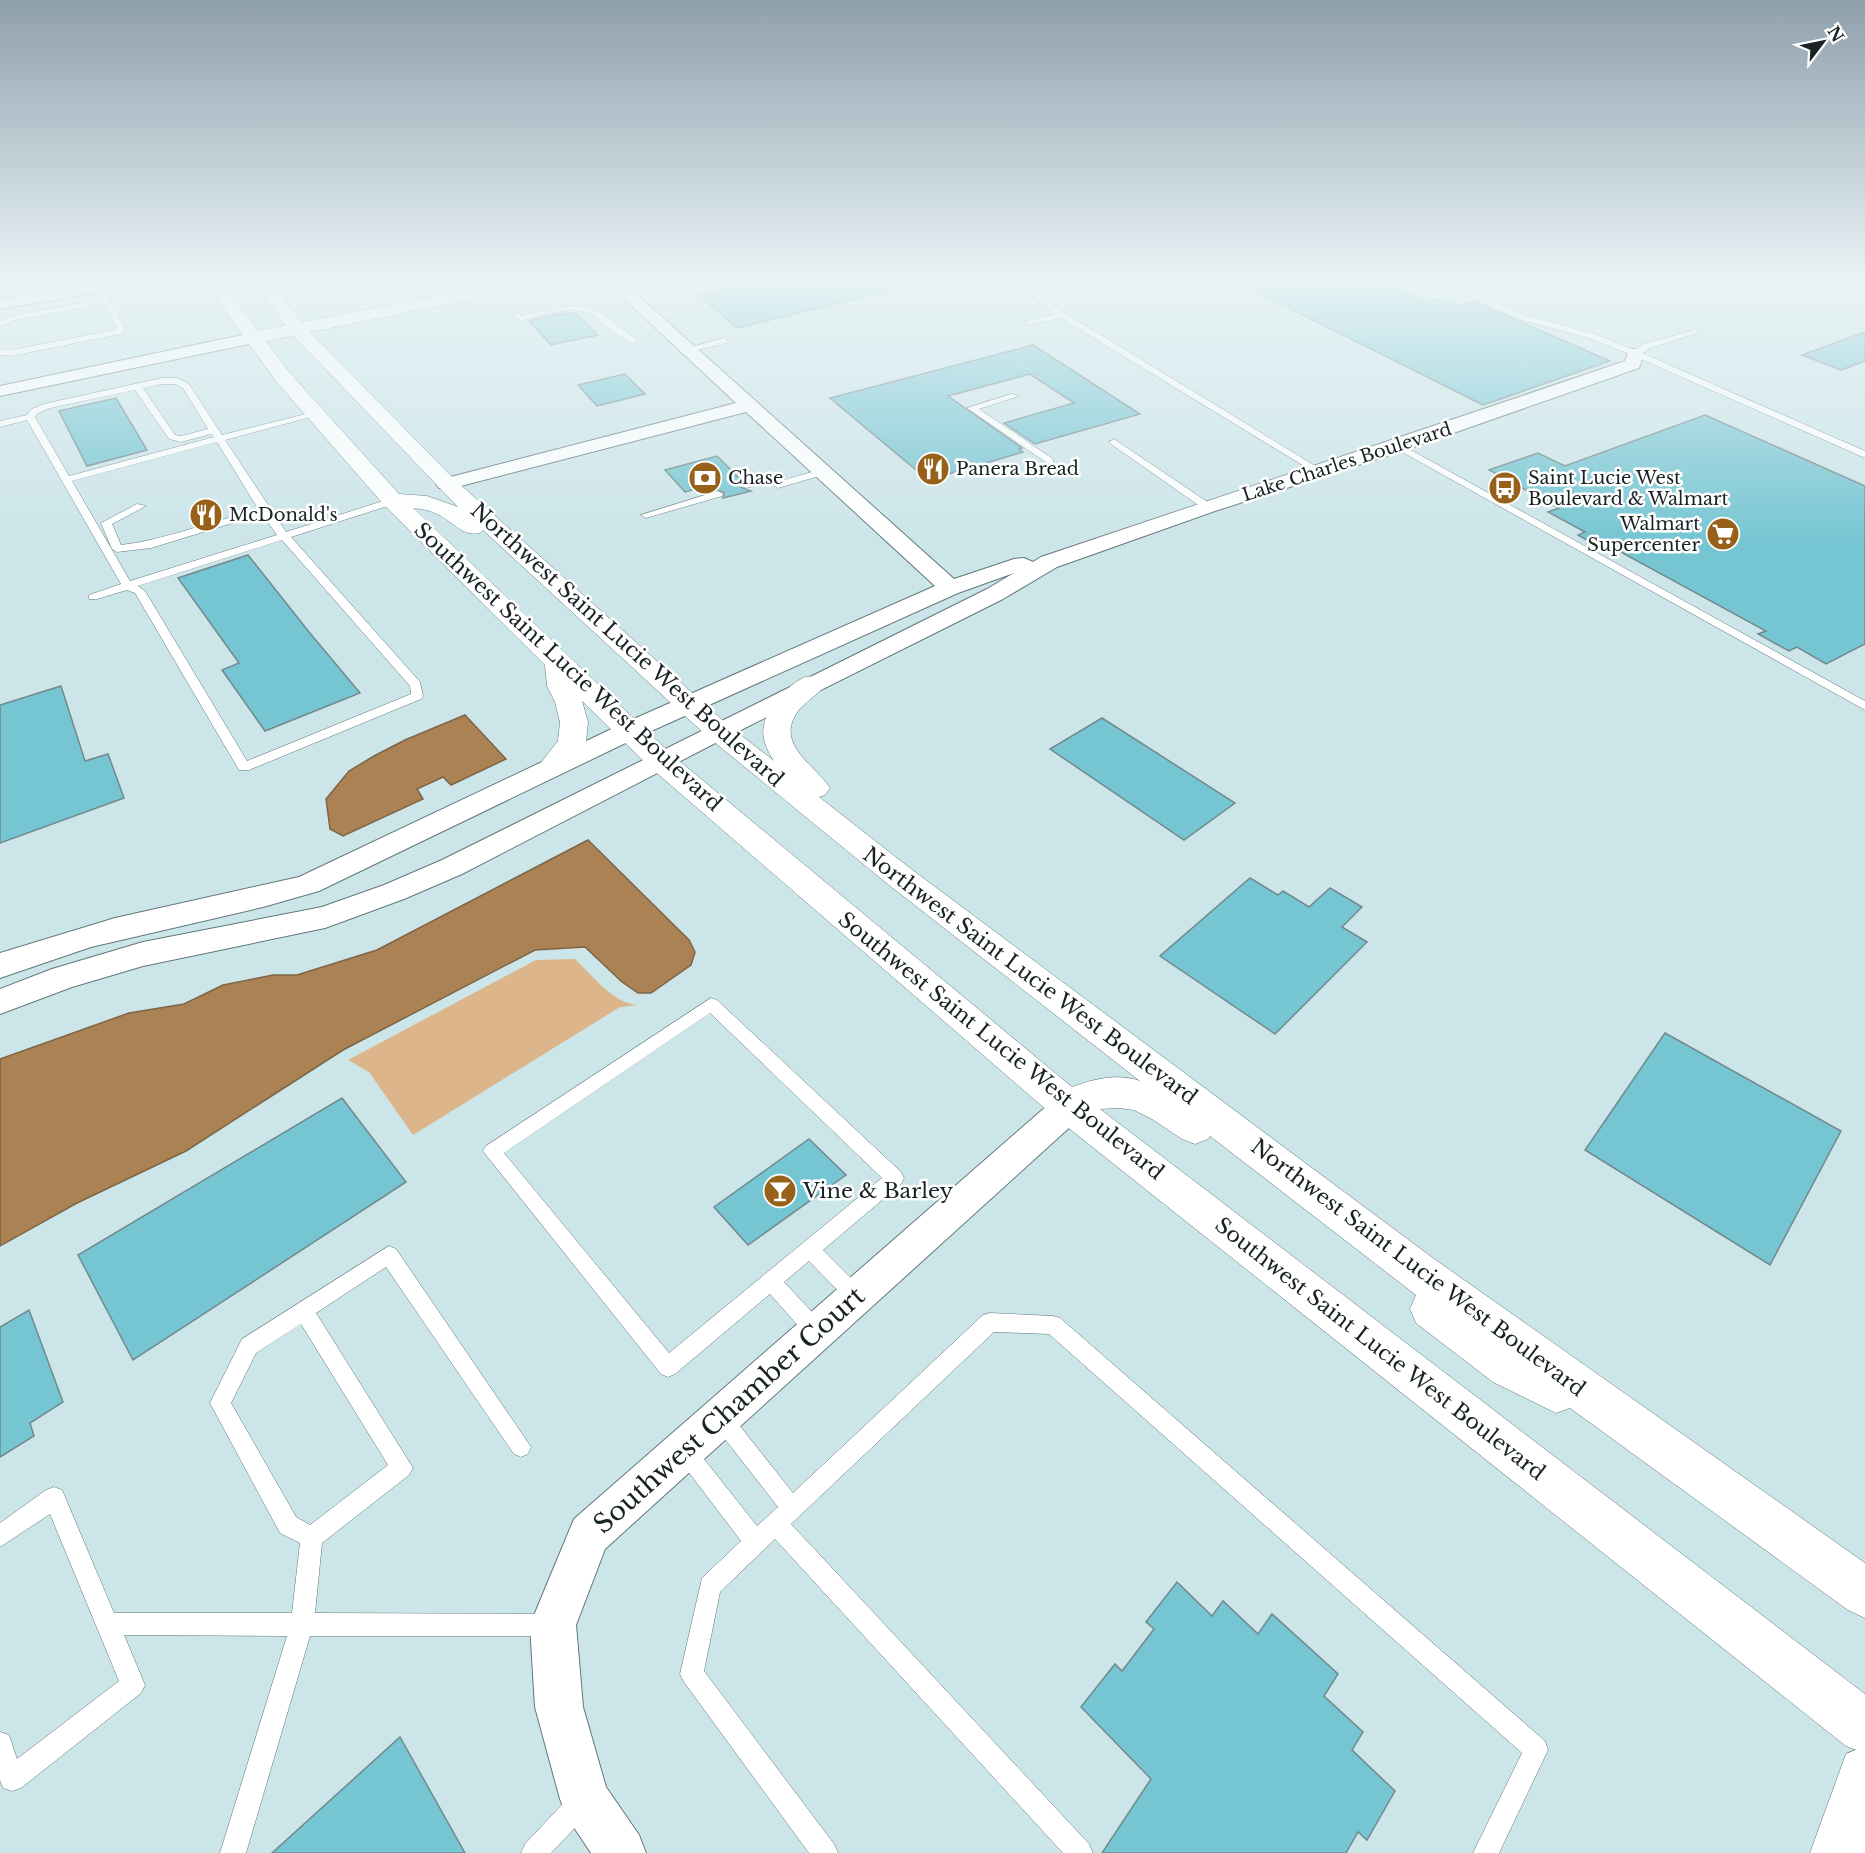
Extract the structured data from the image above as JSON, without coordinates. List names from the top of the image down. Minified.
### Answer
{"streets":{"main road":["Northwest Saint Lucie West Boulevard","Southwest Saint Lucie West Boulevard"],"street":["Lake Charles Boulevard","Southwest Chamber Court"]},"crossings":[["Southwest Saint Lucie West Boulevard","Southwest Chamber Court"]],"places":{"restaurant":["Panera Bread","McDonald's"],"bank":["Chase"],"bus stop":["Saint Lucie West Boulevard & Walmart"],"supermarket":["Walmart Supercenter"],"bar":["Vine & Barley"]},"north":"top right"}
